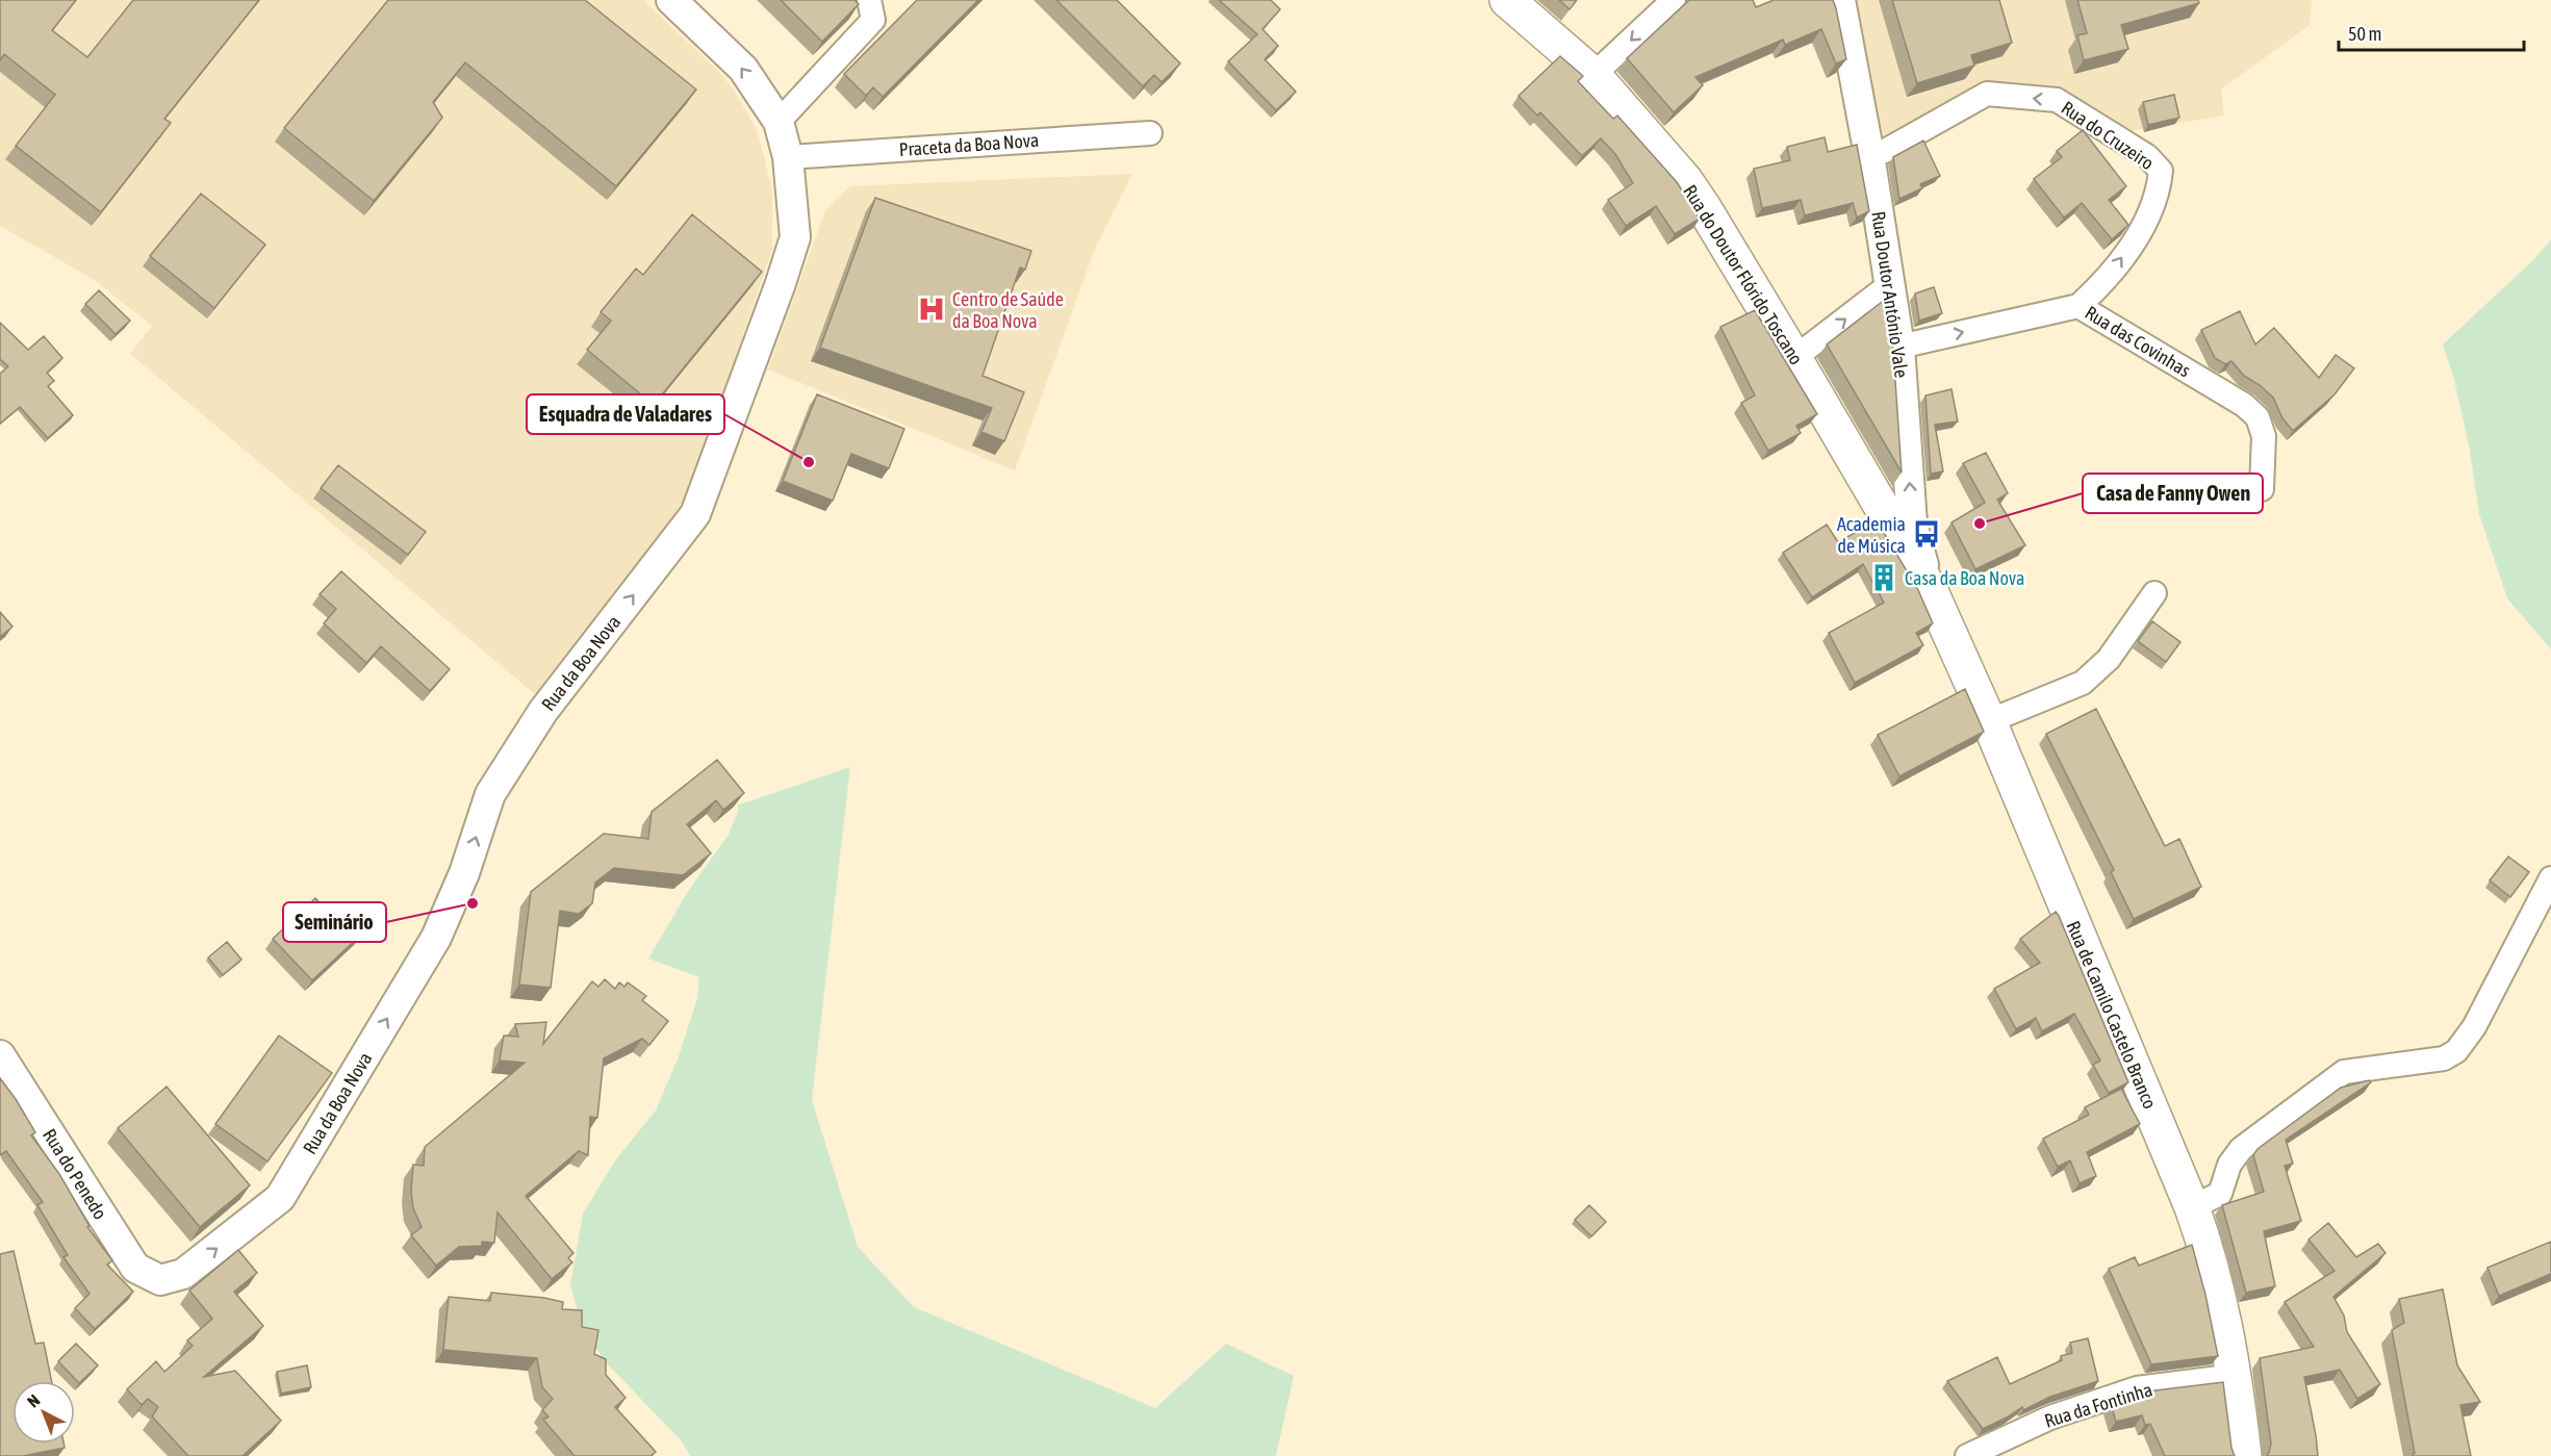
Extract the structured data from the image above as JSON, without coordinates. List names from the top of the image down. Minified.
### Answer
{"streets":{"main road":["Rua do Doutor Flórido Toscano","Rua de Camilo Castelo Branco"],"street":["Rua do Cruzeiro","Praceta da Boa Nova","Rua Doutor António Vale","Rua das Covinhas","Rua da Boa Nova","Rua do Penedo","Rua da Fontinha"]},"crossings":[["Rua do Cruzeiro","Rua Doutor António Vale"],["Rua do Cruzeiro","Rua das Covinhas"],["Praceta da Boa Nova","Rua da Boa Nova"],["Rua do Doutor Flórido Toscano","Rua Doutor António Vale"],["Rua do Doutor Flórido Toscano","Rua de Camilo Castelo Branco"],["Rua Doutor António Vale","Rua das Covinhas"],["Rua Doutor António Vale","Rua de Camilo Castelo Branco"],["Rua da Boa Nova","Rua do Penedo"],["Rua de Camilo Castelo Branco","Rua da Fontinha"]],"one_way":["Rua Doutor António Vale","Rua das Covinhas","Rua da Boa Nova"],"places":{"hospital":["Centro de Saúde da Boa Nova"],"other":["Esquadra de Valadares","Casa de Fanny Owen","Seminário"],"bus stop":["Academia de Música"],"building":["Casa da Boa Nova"]},"scale_bar":"50 m","north":"top left"}
